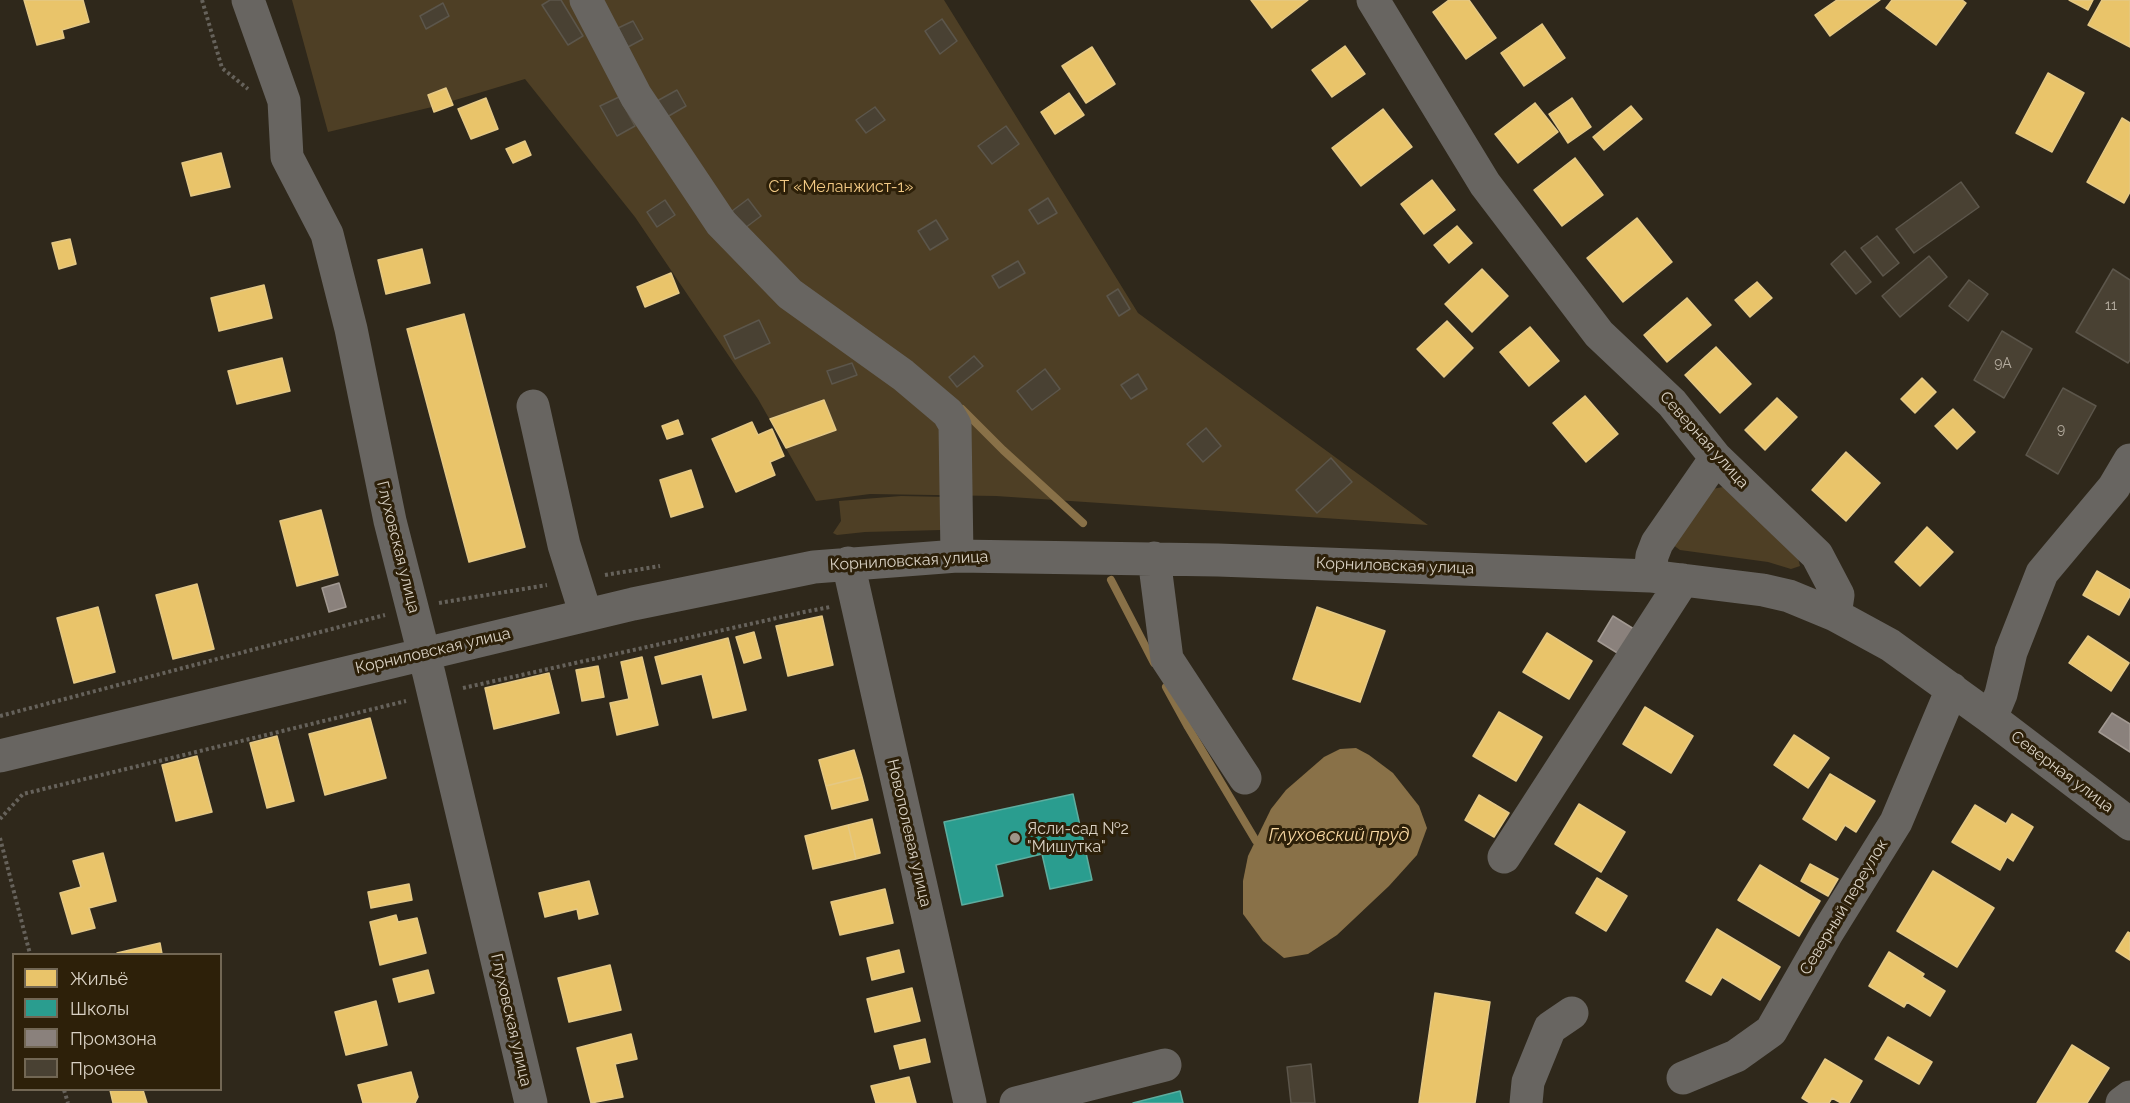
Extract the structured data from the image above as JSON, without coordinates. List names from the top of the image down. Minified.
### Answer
{"streets":{"street":["Северная улица","Глуховская улица","Корниловская улица","Новополевая улица","Северный переулок"]},"crossings":[["Северная улица","Корниловская улица"],["Северная улица","Северный переулок"],["Глуховская улица","Корниловская улица"],["Корниловская улица","Новополевая улица"]],"water":["Глуховский пруд"],"parks":["СТ «Меланжист-1»"],"places":["Ясли-сад №2 \"Мишутка\""],"house_numbers":["11","9А","9"],"legend":["Жильё","Школы","Промзона","Прочее"]}
